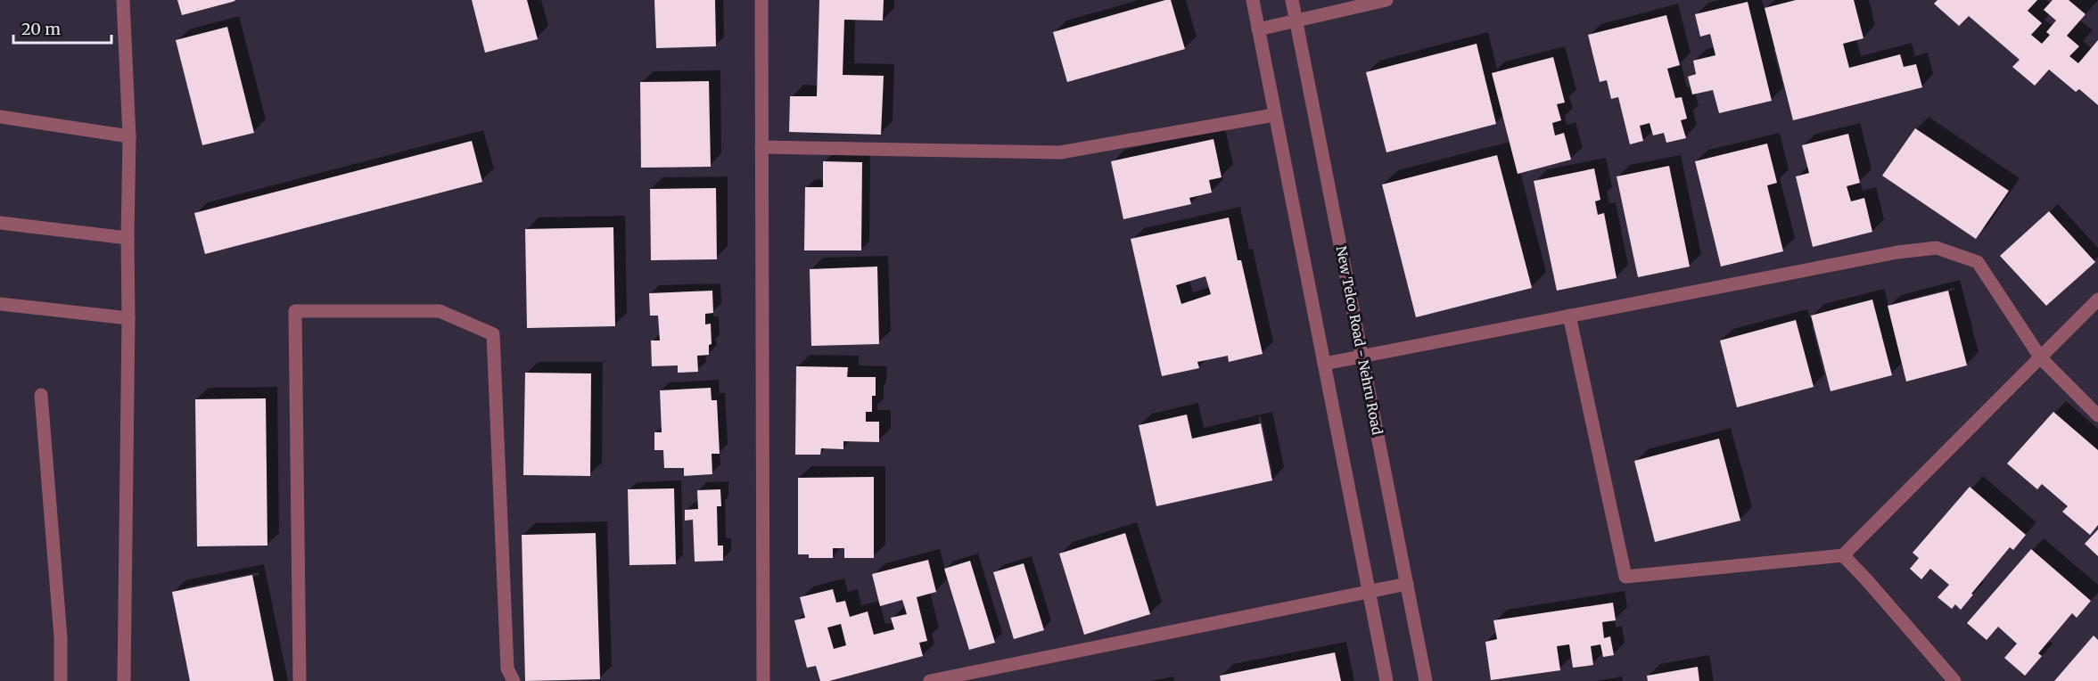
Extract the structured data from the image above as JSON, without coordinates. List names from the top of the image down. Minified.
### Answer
{"streets":{"street":["New Telco Road - Nehru Road"]},"scale_bar":"20 m"}
